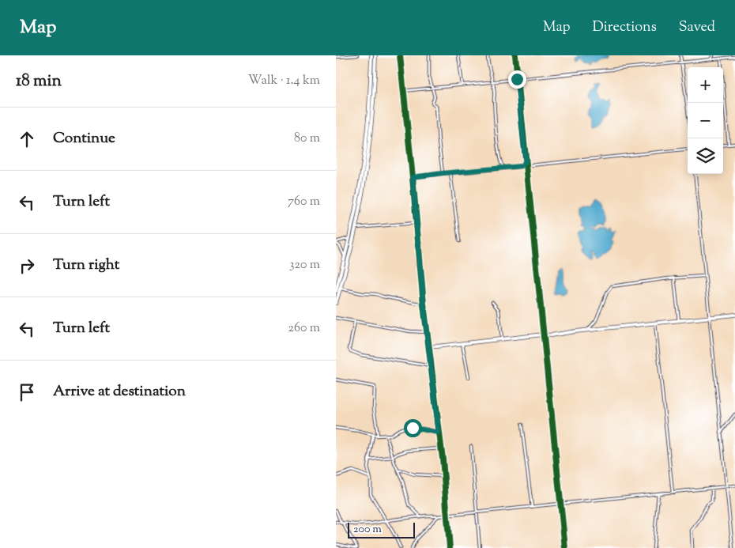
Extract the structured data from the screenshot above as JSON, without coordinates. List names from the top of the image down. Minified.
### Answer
{"scale_bar":"200 m","page":{"header":"Map","nav":["Map","Directions","Saved"],"heading":["18 min","Walk · 1.4 km"],"map_buttons":["+","−"],"list":[["Continue","80 m"],["Turn left","760 m"],["Turn right","320 m"],["Turn left","260 m"],"Arrive at destination"],"scale":"200 m"}}
